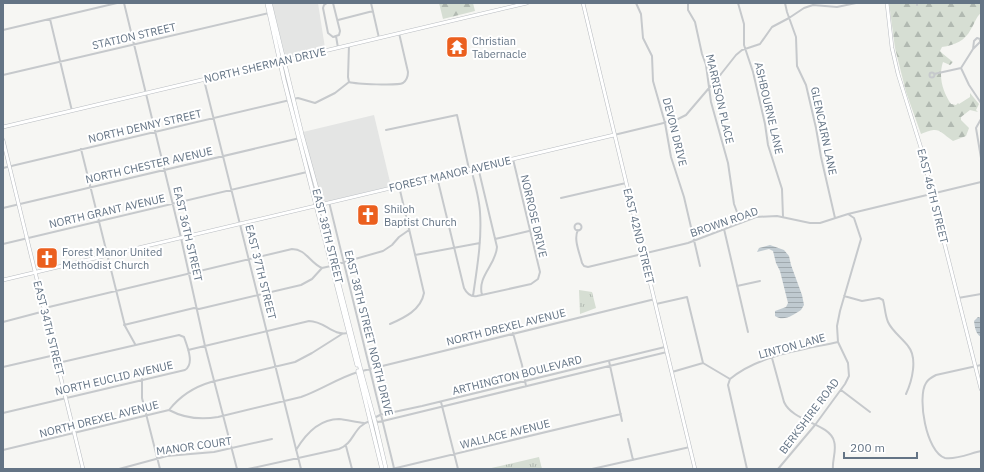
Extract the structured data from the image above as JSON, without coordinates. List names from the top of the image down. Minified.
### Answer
{"streets":{"main road":["NORTH SHERMAN DRIVE","FOREST MANOR AVENUE","EAST 46TH STREET","EAST 38TH STREET","EAST 42ND STREET","EAST 34TH STREET"],"street":["STATION STREET","MARRISON PLACE","ASHBOURNE LANE","NORTH DENNY STREET","GLENCAIRN LANE","DEVON DRIVE","NORTH CHESTER AVENUE","NORTH GRANT AVENUE","NORROSE DRIVE","BROWN ROAD","EAST 36TH STREET","EAST 37TH STREET","NORTH DREXEL AVENUE","EAST 38TH STREET NORTH DRIVE","LINTON LANE","ARTHINGTON BOULEVARD","NORTH EUCLID AVENUE","BERKSHIRE ROAD","WALLACE AVENUE","MANOR COURT"]},"crossings":[["STATION STREET","EAST 36TH STREET"],["STATION STREET","EAST 38TH STREET"],["NORTH SHERMAN DRIVE","EAST 36TH STREET"],["NORTH SHERMAN DRIVE","EAST 38TH STREET"],["NORTH SHERMAN DRIVE","EAST 37TH STREET"],["MARRISON PLACE","FOREST MANOR AVENUE"],["MARRISON PLACE","BROWN ROAD"],["ASHBOURNE LANE","FOREST MANOR AVENUE"],["ASHBOURNE LANE","BROWN ROAD"],["NORTH DENNY STREET","EAST 36TH STREET"],["NORTH DENNY STREET","EAST 38TH STREET"],["NORTH DENNY STREET","EAST 37TH STREET"],["NORTH DENNY STREET","EAST 34TH STREET"],["GLENCAIRN LANE","FOREST MANOR AVENUE"],["GLENCAIRN LANE","BROWN ROAD"],["DEVON DRIVE","FOREST MANOR AVENUE"],["DEVON DRIVE","BROWN ROAD"],["NORTH CHESTER AVENUE","EAST 36TH STREET"],["NORTH CHESTER AVENUE","EAST 38TH STREET"],["NORTH CHESTER AVENUE","EAST 37TH STREET"],["NORTH CHESTER AVENUE","EAST 34TH STREET"],["FOREST MANOR AVENUE","NORROSE DRIVE"],["FOREST MANOR AVENUE","EAST 36TH STREET"],["FOREST MANOR AVENUE","EAST 38TH STREET"],["FOREST MANOR AVENUE","EAST 42ND STREET"],["FOREST MANOR AVENUE","EAST 37TH STREET"],["FOREST MANOR AVENUE","EAST 34TH STREET"],["FOREST MANOR AVENUE","EAST 38TH STREET NORTH DRIVE"],["EAST 46TH STREET","BROWN ROAD"],["NORTH GRANT AVENUE","EAST 36TH STREET"],["NORTH GRANT AVENUE","EAST 38TH STREET"],["NORTH GRANT AVENUE","EAST 37TH STREET"],["NORTH GRANT AVENUE","EAST 34TH STREET"],["BROWN ROAD","EAST 42ND STREET"],["BROWN ROAD","BERKSHIRE ROAD"],["EAST 36TH STREET","NORTH DREXEL AVENUE"],["EAST 36TH STREET","MANOR COURT"],["EAST 38TH STREET","NORTH DREXEL AVENUE"],["EAST 38TH STREET","ARTHINGTON BOULEVARD"],["EAST 42ND STREET","NORTH DREXEL AVENUE"],["EAST 42ND STREET","ARTHINGTON BOULEVARD"],["EAST 37TH STREET","NORTH DREXEL AVENUE"],["NORTH DREXEL AVENUE","EAST 34TH STREET"],["NORTH DREXEL AVENUE","EAST 38TH STREET NORTH DRIVE"],["EAST 34TH STREET","NORTH EUCLID AVENUE"],["EAST 38TH STREET NORTH DRIVE","ARTHINGTON BOULEVARD"],["EAST 38TH STREET NORTH DRIVE","WALLACE AVENUE"],["LINTON LANE","BERKSHIRE ROAD"]],"places":{"temple":["Christian Tabernacle"],"church":["Shiloh Baptist Church","Forest Manor United Methodist Church"]},"scale_bar":"200 m"}
